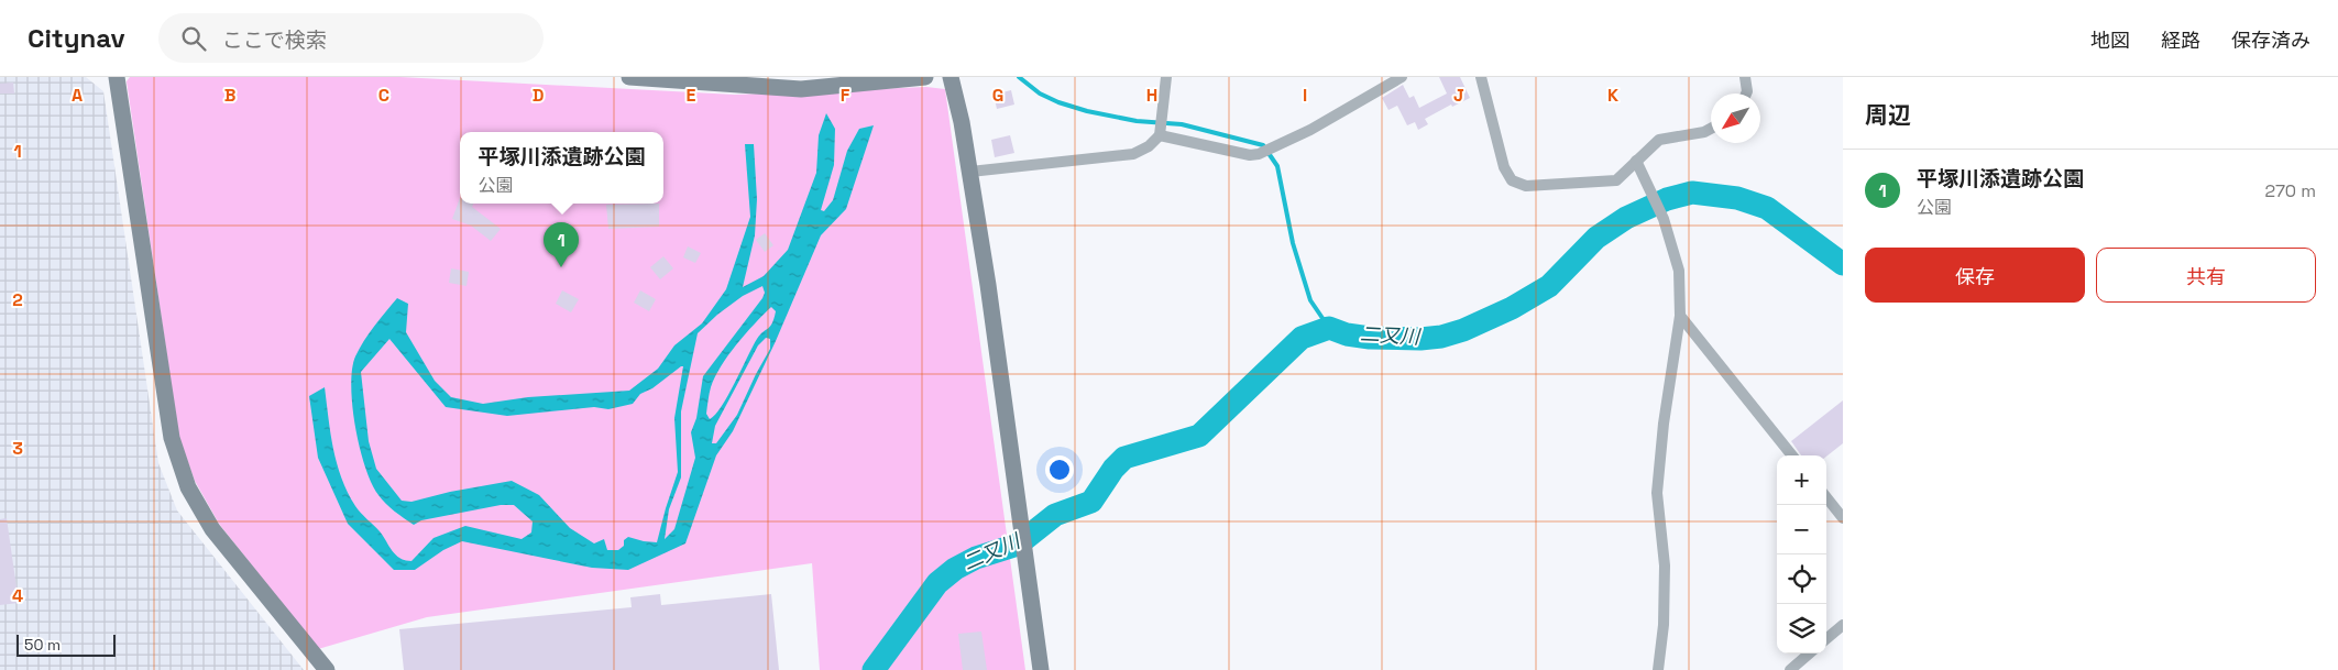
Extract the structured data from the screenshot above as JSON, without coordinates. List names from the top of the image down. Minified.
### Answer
{"water":["二又川"],"scale_bar":"50 m","north":"bottom left","page":{"header":"Citynav","search":"ここで検索","nav":["地図","経路","保存済み"],"heading":"周辺","popup":["平塚川添遺跡公園","公園"],"list":[{"mark":"1","name":"平塚川添遺跡公園","note":"公園","value":"270 m"}],"pins":"1","buttons":["保存","共有"],"map_buttons":["+","−"],"scale":"50 m"},"grid":{"columns":["A","B","C","D","E","F","G","H","I","J","K"],"rows":["1","2","3","4"]}}
